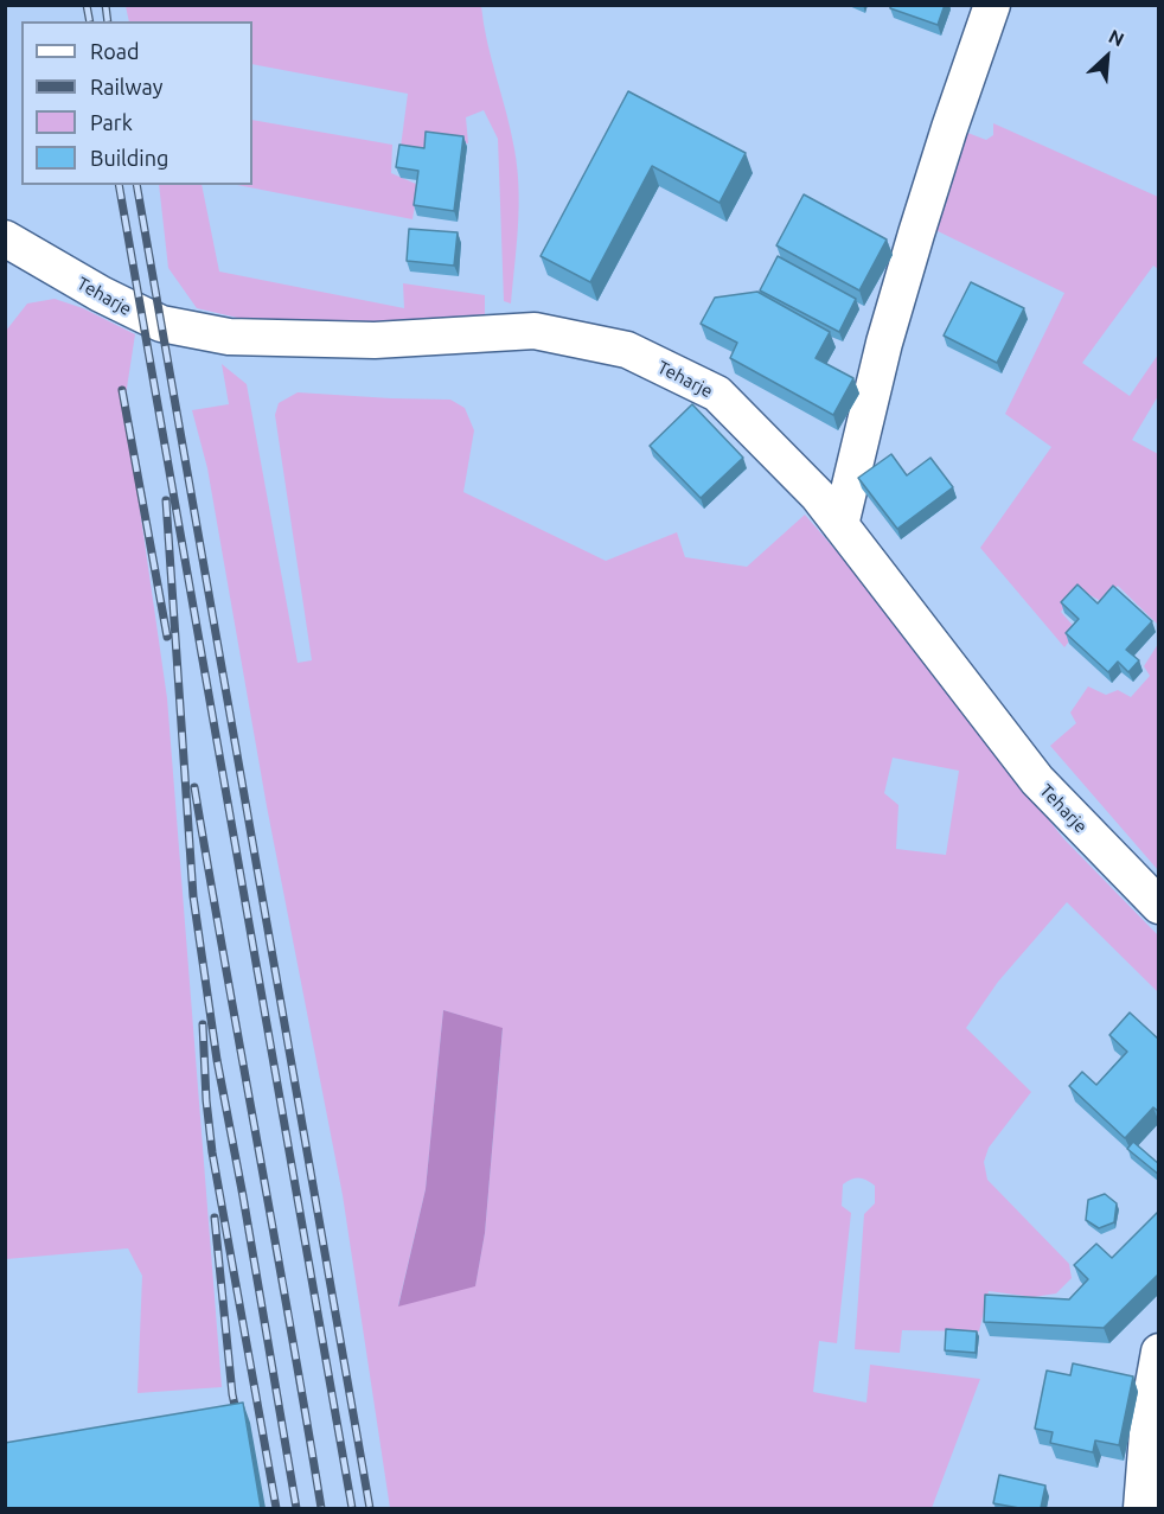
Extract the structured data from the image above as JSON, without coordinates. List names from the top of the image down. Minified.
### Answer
{"streets":{"street":["Teharje"]},"legend":["Road","Railway","Park","Building"],"north":"top right"}
